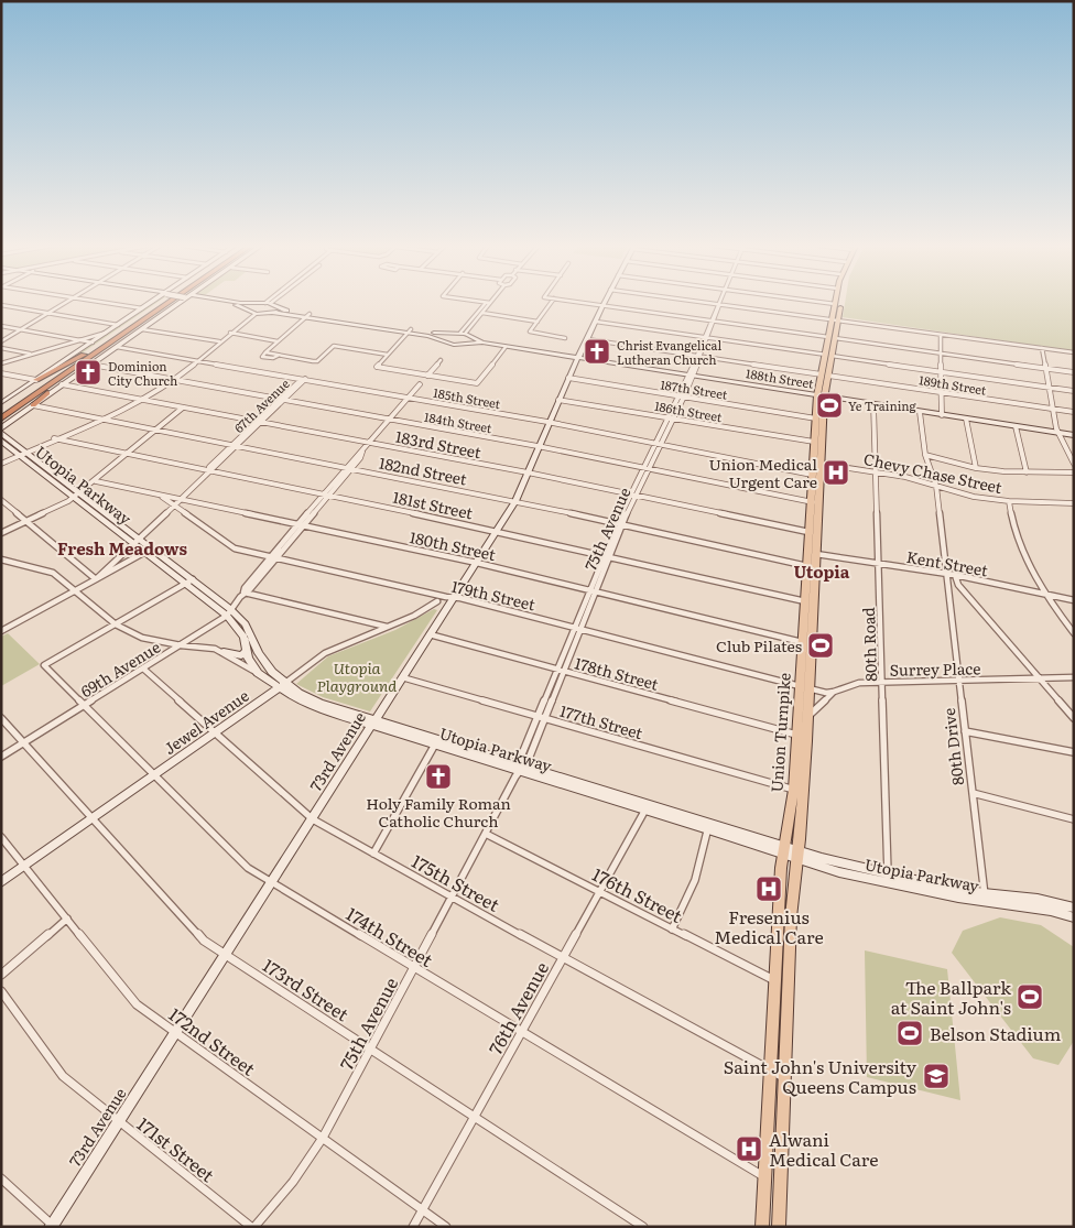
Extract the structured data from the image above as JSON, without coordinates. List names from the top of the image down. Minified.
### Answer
{"streets":{"main road":["Union Turnpike"],"street":["188th Street","189th Street","187th Street","185th Street","67th Avenue","186th Street","184th Street","183rd Street","182nd Street","Chevy Chase Street","Utopia Parkway","181st Street","75th Avenue","180th Street","Kent Street","179th Street","80th Road","69th Avenue","Surrey Place","178th Street","Jewel Avenue","177th Street","80th Drive","73rd Avenue","175th Street","176th Street","174th Street","173rd Street","76th Avenue","172nd Street","171st Street"]},"crossings":[["188th Street","75th Avenue"],["188th Street","80th Road"],["188th Street","Union Turnpike"],["188th Street","80th Drive"],["188th Street","73rd Avenue"],["189th Street","75th Avenue"],["189th Street","Union Turnpike"],["189th Street","73rd Avenue"],["187th Street","75th Avenue"],["187th Street","Union Turnpike"],["187th Street","73rd Avenue"],["185th Street","67th Avenue"],["185th Street","75th Avenue"],["185th Street","69th Avenue"],["185th Street","Union Turnpike"],["185th Street","73rd Avenue"],["67th Avenue","184th Street"],["67th Avenue","183rd Street"],["67th Avenue","182nd Street"],["67th Avenue","Utopia Parkway"],["67th Avenue","181st Street"],["67th Avenue","180th Street"],["67th Avenue","179th Street"],["186th Street","75th Avenue"],["186th Street","Union Turnpike"],["186th Street","73rd Avenue"],["184th Street","75th Avenue"],["184th Street","69th Avenue"],["184th Street","Union Turnpike"],["184th Street","73rd Avenue"],["183rd Street","75th Avenue"],["183rd Street","69th Avenue"],["183rd Street","Union Turnpike"],["183rd Street","73rd Avenue"],["182nd Street","75th Avenue"],["182nd Street","69th Avenue"],["182nd Street","Union Turnpike"],["182nd Street","73rd Avenue"],["Chevy Chase Street","80th Road"],["Chevy Chase Street","Union Turnpike"],["Chevy Chase Street","80th Drive"],["Utopia Parkway","75th Avenue"],["Utopia Parkway","80th Road"],["Utopia Parkway","69th Avenue"],["Utopia Parkway","Jewel Avenue"],["Utopia Parkway","Union Turnpike"],["Utopia Parkway","80th Drive"],["Utopia Parkway","73rd Avenue"],["Utopia Parkway","76th Avenue"],["181st Street","75th Avenue"],["181st Street","69th Avenue"],["181st Street","Union Turnpike"],["181st Street","73rd Avenue"],["75th Avenue","180th Street"],["75th Avenue","179th Street"],["75th Avenue","178th Street"],["75th Avenue","177th Street"],["75th Avenue","175th Street"],["75th Avenue","176th Street"],["75th Avenue","174th Street"],["75th Avenue","173rd Street"],["75th Avenue","172nd Street"],["75th Avenue","171st Street"],["180th Street","179th Street"],["180th Street","69th Avenue"],["180th Street","Union Turnpike"],["180th Street","73rd Avenue"],["Kent Street","80th Road"],["Kent Street","Union Turnpike"],["Kent Street","80th Drive"],["179th Street","69th Avenue"],["179th Street","Surrey Place"],["179th Street","Union Turnpike"],["179th Street","73rd Avenue"],["80th Road","Surrey Place"],["69th Avenue","175th Street"],["69th Avenue","174th Street"],["69th Avenue","173rd Street"],["Surrey Place","Union Turnpike"],["Surrey Place","80th Drive"],["178th Street","Union Turnpike"],["178th Street","73rd Avenue"],["Jewel Avenue","175th Street"],["Jewel Avenue","174th Street"],["Jewel Avenue","173rd Street"],["Jewel Avenue","172nd Street"],["177th Street","Union Turnpike"],["177th Street","73rd Avenue"],["Union Turnpike","175th Street"],["Union Turnpike","176th Street"],["Union Turnpike","174th Street"],["73rd Avenue","175th Street"],["73rd Avenue","174th Street"],["73rd Avenue","173rd Street"],["73rd Avenue","172nd Street"],["73rd Avenue","171st Street"],["175th Street","76th Avenue"],["176th Street","76th Avenue"],["174th Street","76th Avenue"],["173rd Street","76th Avenue"],["76th Avenue","172nd Street"]],"districts":["Fresh Meadows","Utopia"],"parks":["Utopia Playground"],"places":{"church":["Christ Evangelical Lutheran Church","Dominion City Church","Holy Family Roman Catholic Church"],"sports":["Ye Training","Club Pilates","The Ballpark at Saint John's","Belson Stadium"],"hospital":["Union Medical Urgent Care","Fresenius Medical Care","Alwani Medical Care"],"school or university":["Saint John's University Queens Campus"]}}
